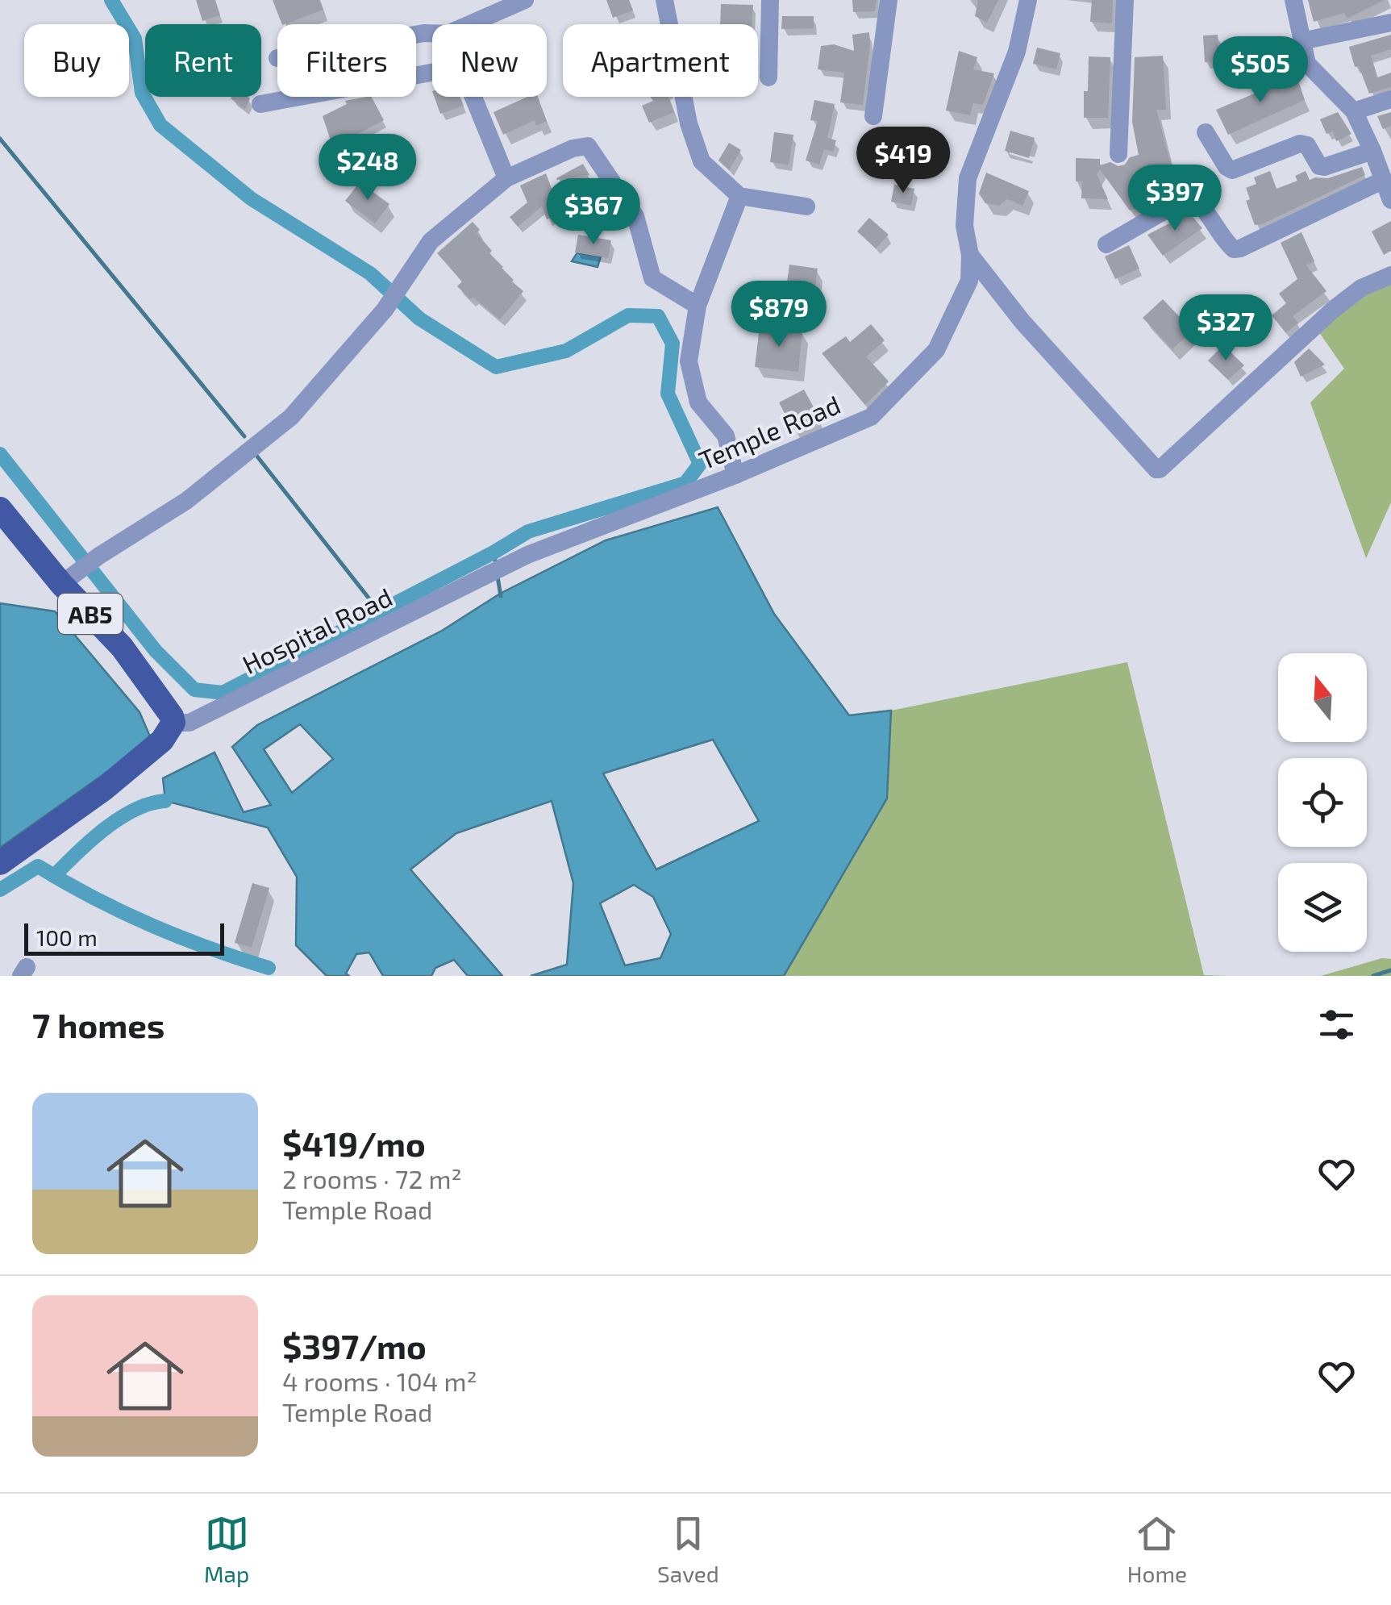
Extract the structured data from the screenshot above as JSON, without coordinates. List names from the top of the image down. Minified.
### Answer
{"streets":{"main road":["AB5"],"street":["Temple Road","Hospital Road"]},"crossings":[["Temple Road","Hospital Road"],["AB5","Hospital Road"]],"scale_bar":"100 m","north":"top","page":{"chip":["Buy","Rent","Filters","New","Apartment"],"price":["$505","$419","$248","$397","$367","$879","$327"],"scale":"100 m","heading":"7 homes","list":[{"name":"$419/mo","note":"2 rooms · 72 m² · Temple Road"},{"name":"$397/mo","note":"4 rooms · 104 m² · Temple Road"}],"tabs":["Map","Saved","Home"]}}
